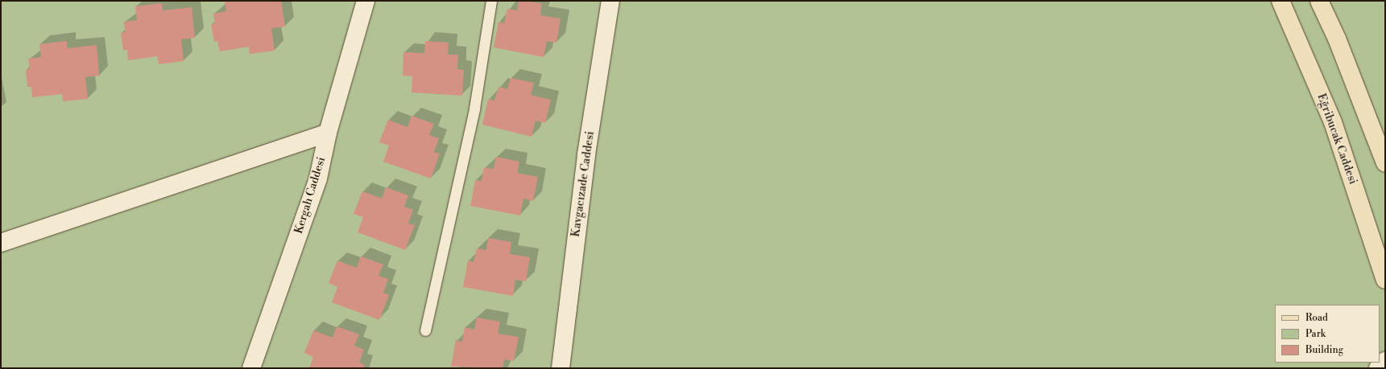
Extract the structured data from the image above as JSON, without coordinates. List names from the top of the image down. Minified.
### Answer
{"streets":{"main road":["Eğribucak Caddesi"],"street":["Kavgacızade Caddesi","Kergah Caddesi"]},"legend":["Road","Park","Building"]}
